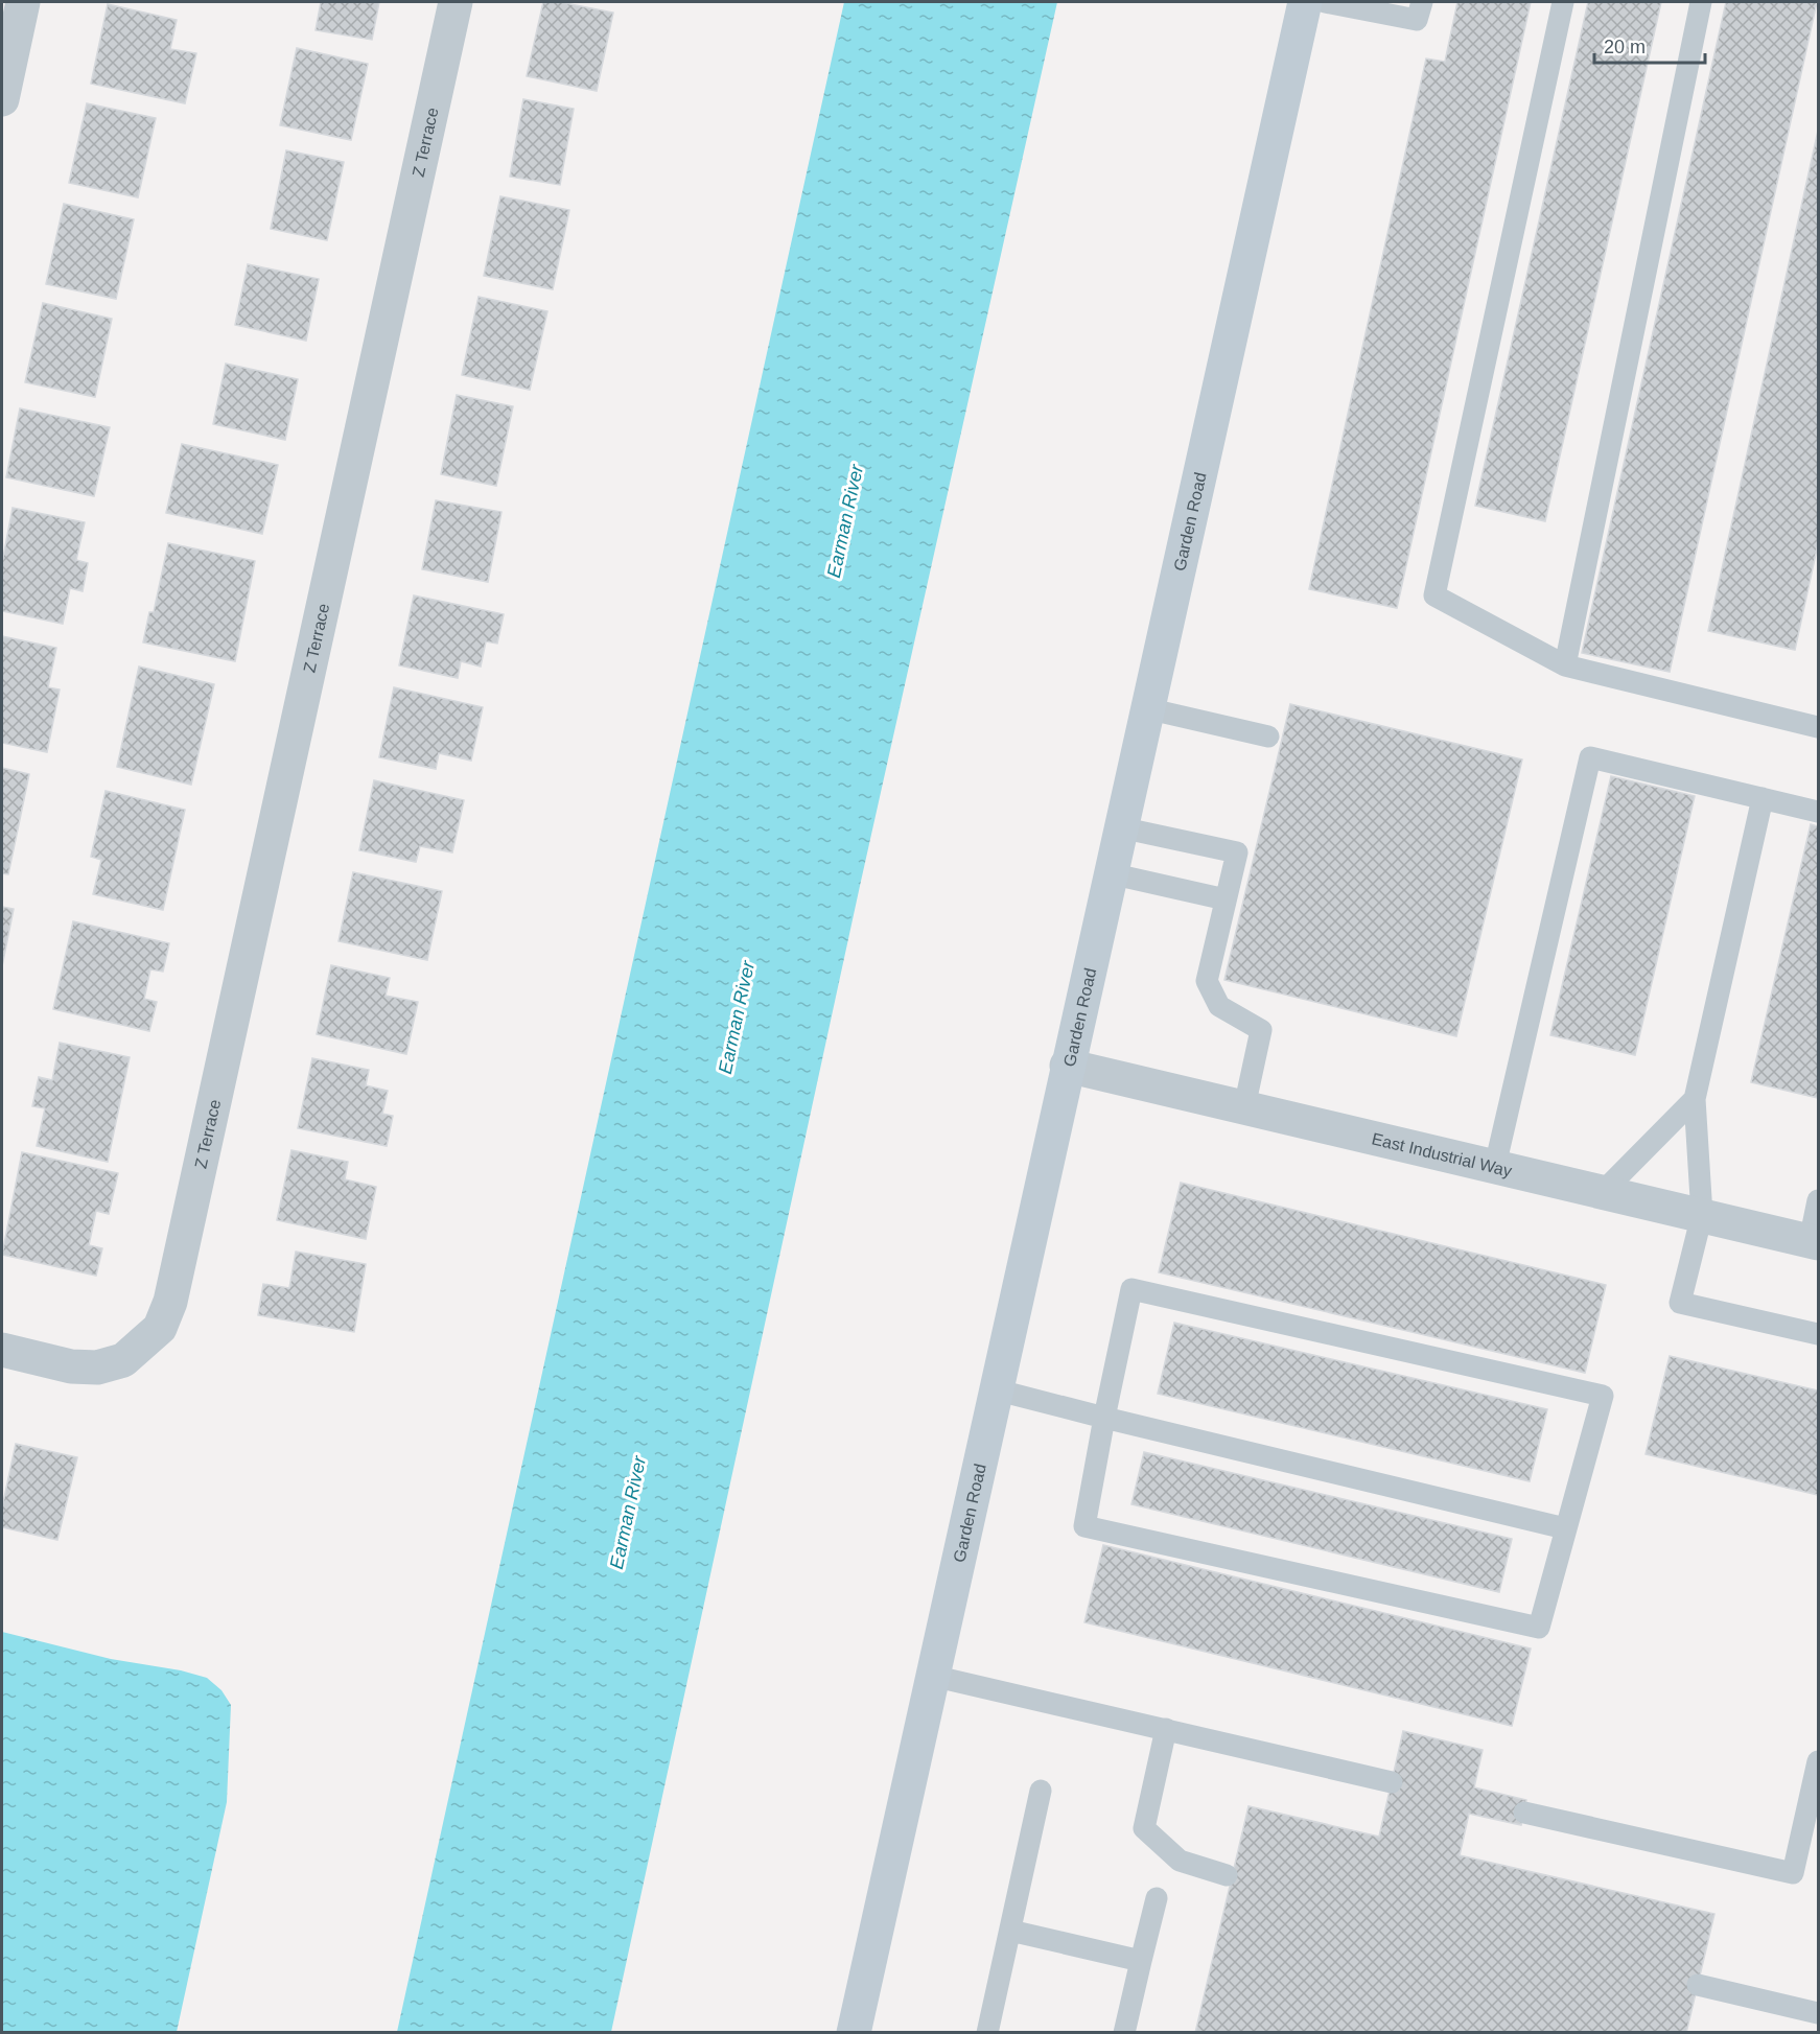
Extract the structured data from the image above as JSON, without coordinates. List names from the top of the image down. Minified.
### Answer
{"streets":{"street":["Z Terrace","Garden Road","East Industrial Way"]},"crossings":[["Garden Road","East Industrial Way"]],"water":["Earman River"],"scale_bar":"20 m"}
